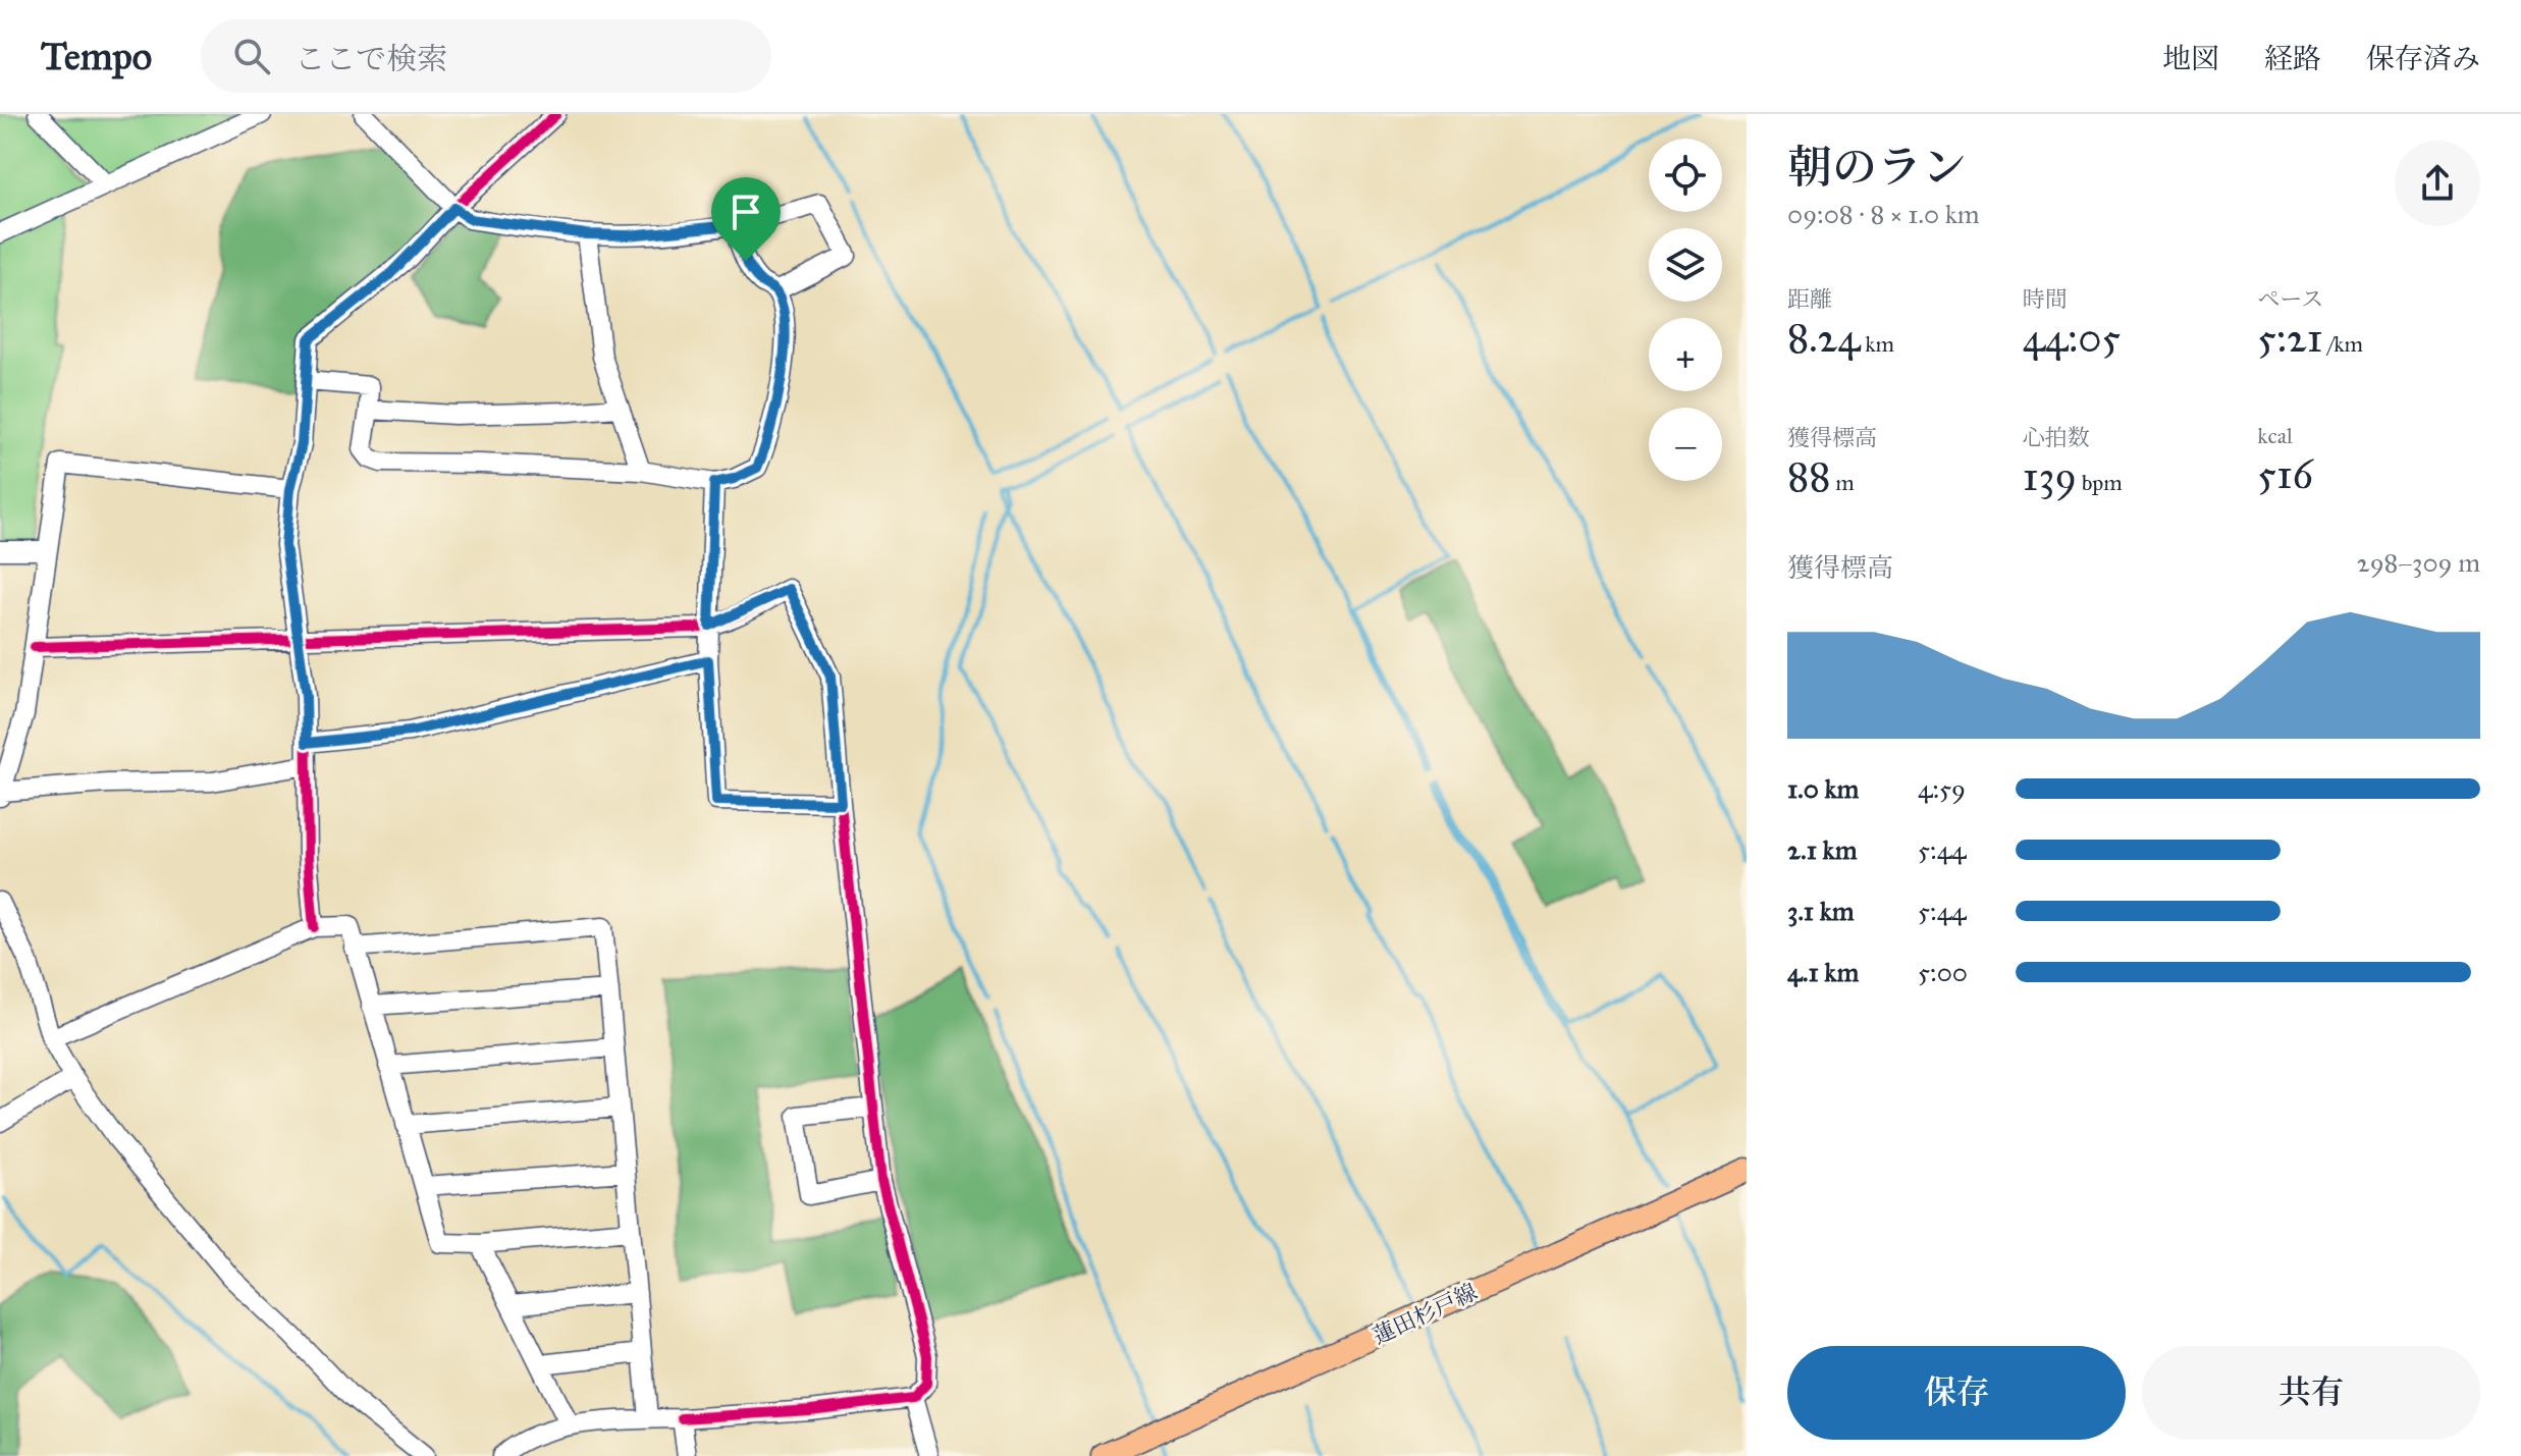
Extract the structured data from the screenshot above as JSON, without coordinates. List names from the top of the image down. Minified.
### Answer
{"streets":{"main road":["蓮田杉戸線"]},"page":{"header":"Tempo","search":"ここで検索","nav":["地図","経路","保存済み"],"heading":["朝のラン","09:08 · 8 × 1.0 km"],"map_buttons":["+","−"],"stats":[["距離","8.24 km"],["時間","44:05"],["ペース","5:21 /km"],["獲得標高","88 m"],["心拍数","139 bpm"],["kcal","516"]],"chart":["獲得標高","298–309 m"],"list":[{"name":"1.0 km","note":"4:59"},{"name":"2.1 km","note":"5:44"},{"name":"3.1 km","note":"5:44"},{"name":"4.1 km","note":"5:00"}],"buttons":["保存","共有"]}}
